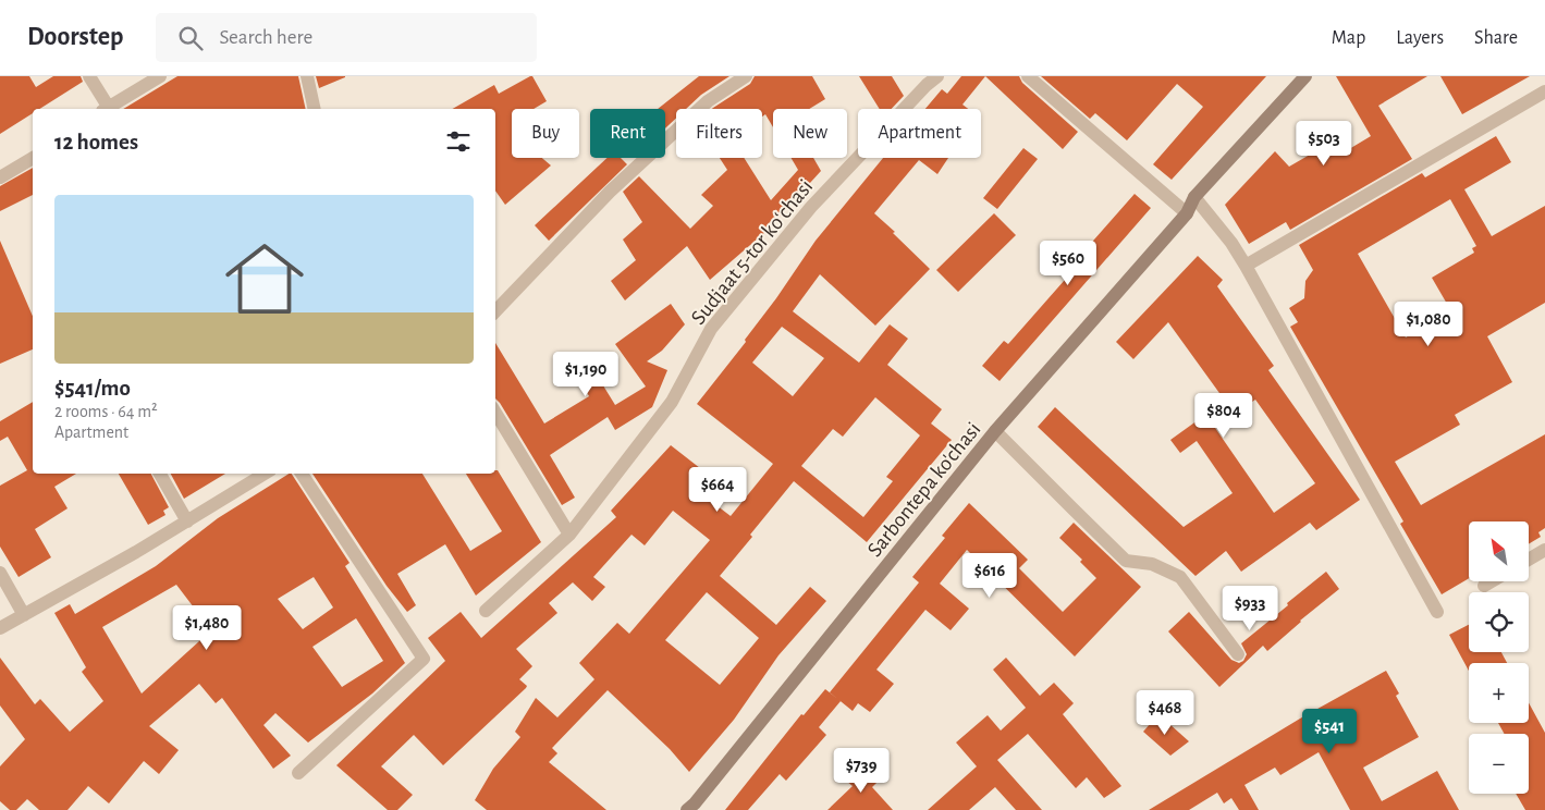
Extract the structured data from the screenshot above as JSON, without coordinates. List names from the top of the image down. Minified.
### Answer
{"streets":{"street":["Sudjaat 5-tor koʻchasi","Sarbontepa ko'chasi"]},"north":"top left","page":{"header":"Doorstep","search":"Search here","nav":["Map","Layers","Share"],"chip":["Buy","Rent","Filters","New","Apartment"],"heading":"12 homes","price":["$503","$560","$1,080","$1,190","$804","$664","$616","$933","$1,480","$468","$541","$739"],"list":[{"name":"$541/mo","note":"2 rooms · 64 m² · Apartment"}],"map_buttons":["+","−"]}}
